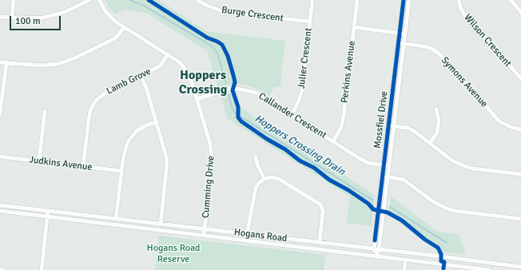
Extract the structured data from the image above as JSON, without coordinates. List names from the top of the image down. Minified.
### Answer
{"streets":{"street":["Burge Crescent","Wilson Crescent","Julier Crescent","Perkins Avenue","Lamb Grove","Symons Avenue","Callander Crescent","Mossfiel Drive","Judkins Avenue","Cumming Drive","Hogans Road"]},"crossings":[["Burge Crescent","Julier Crescent"],["Julier Crescent","Callander Crescent"],["Perkins Avenue","Callander Crescent"],["Lamb Grove","Judkins Avenue"],["Lamb Grove","Cumming Drive"],["Symons Avenue","Mossfiel Drive"],["Callander Crescent","Mossfiel Drive"],["Callander Crescent","Cumming Drive"],["Mossfiel Drive","Hogans Road"],["Cumming Drive","Hogans Road"]],"districts":["Hoppers Crossing"],"water":["Hoppers Crossing Drain"],"parks":["Hogans Road Reserve"],"scale_bar":"100 m"}
